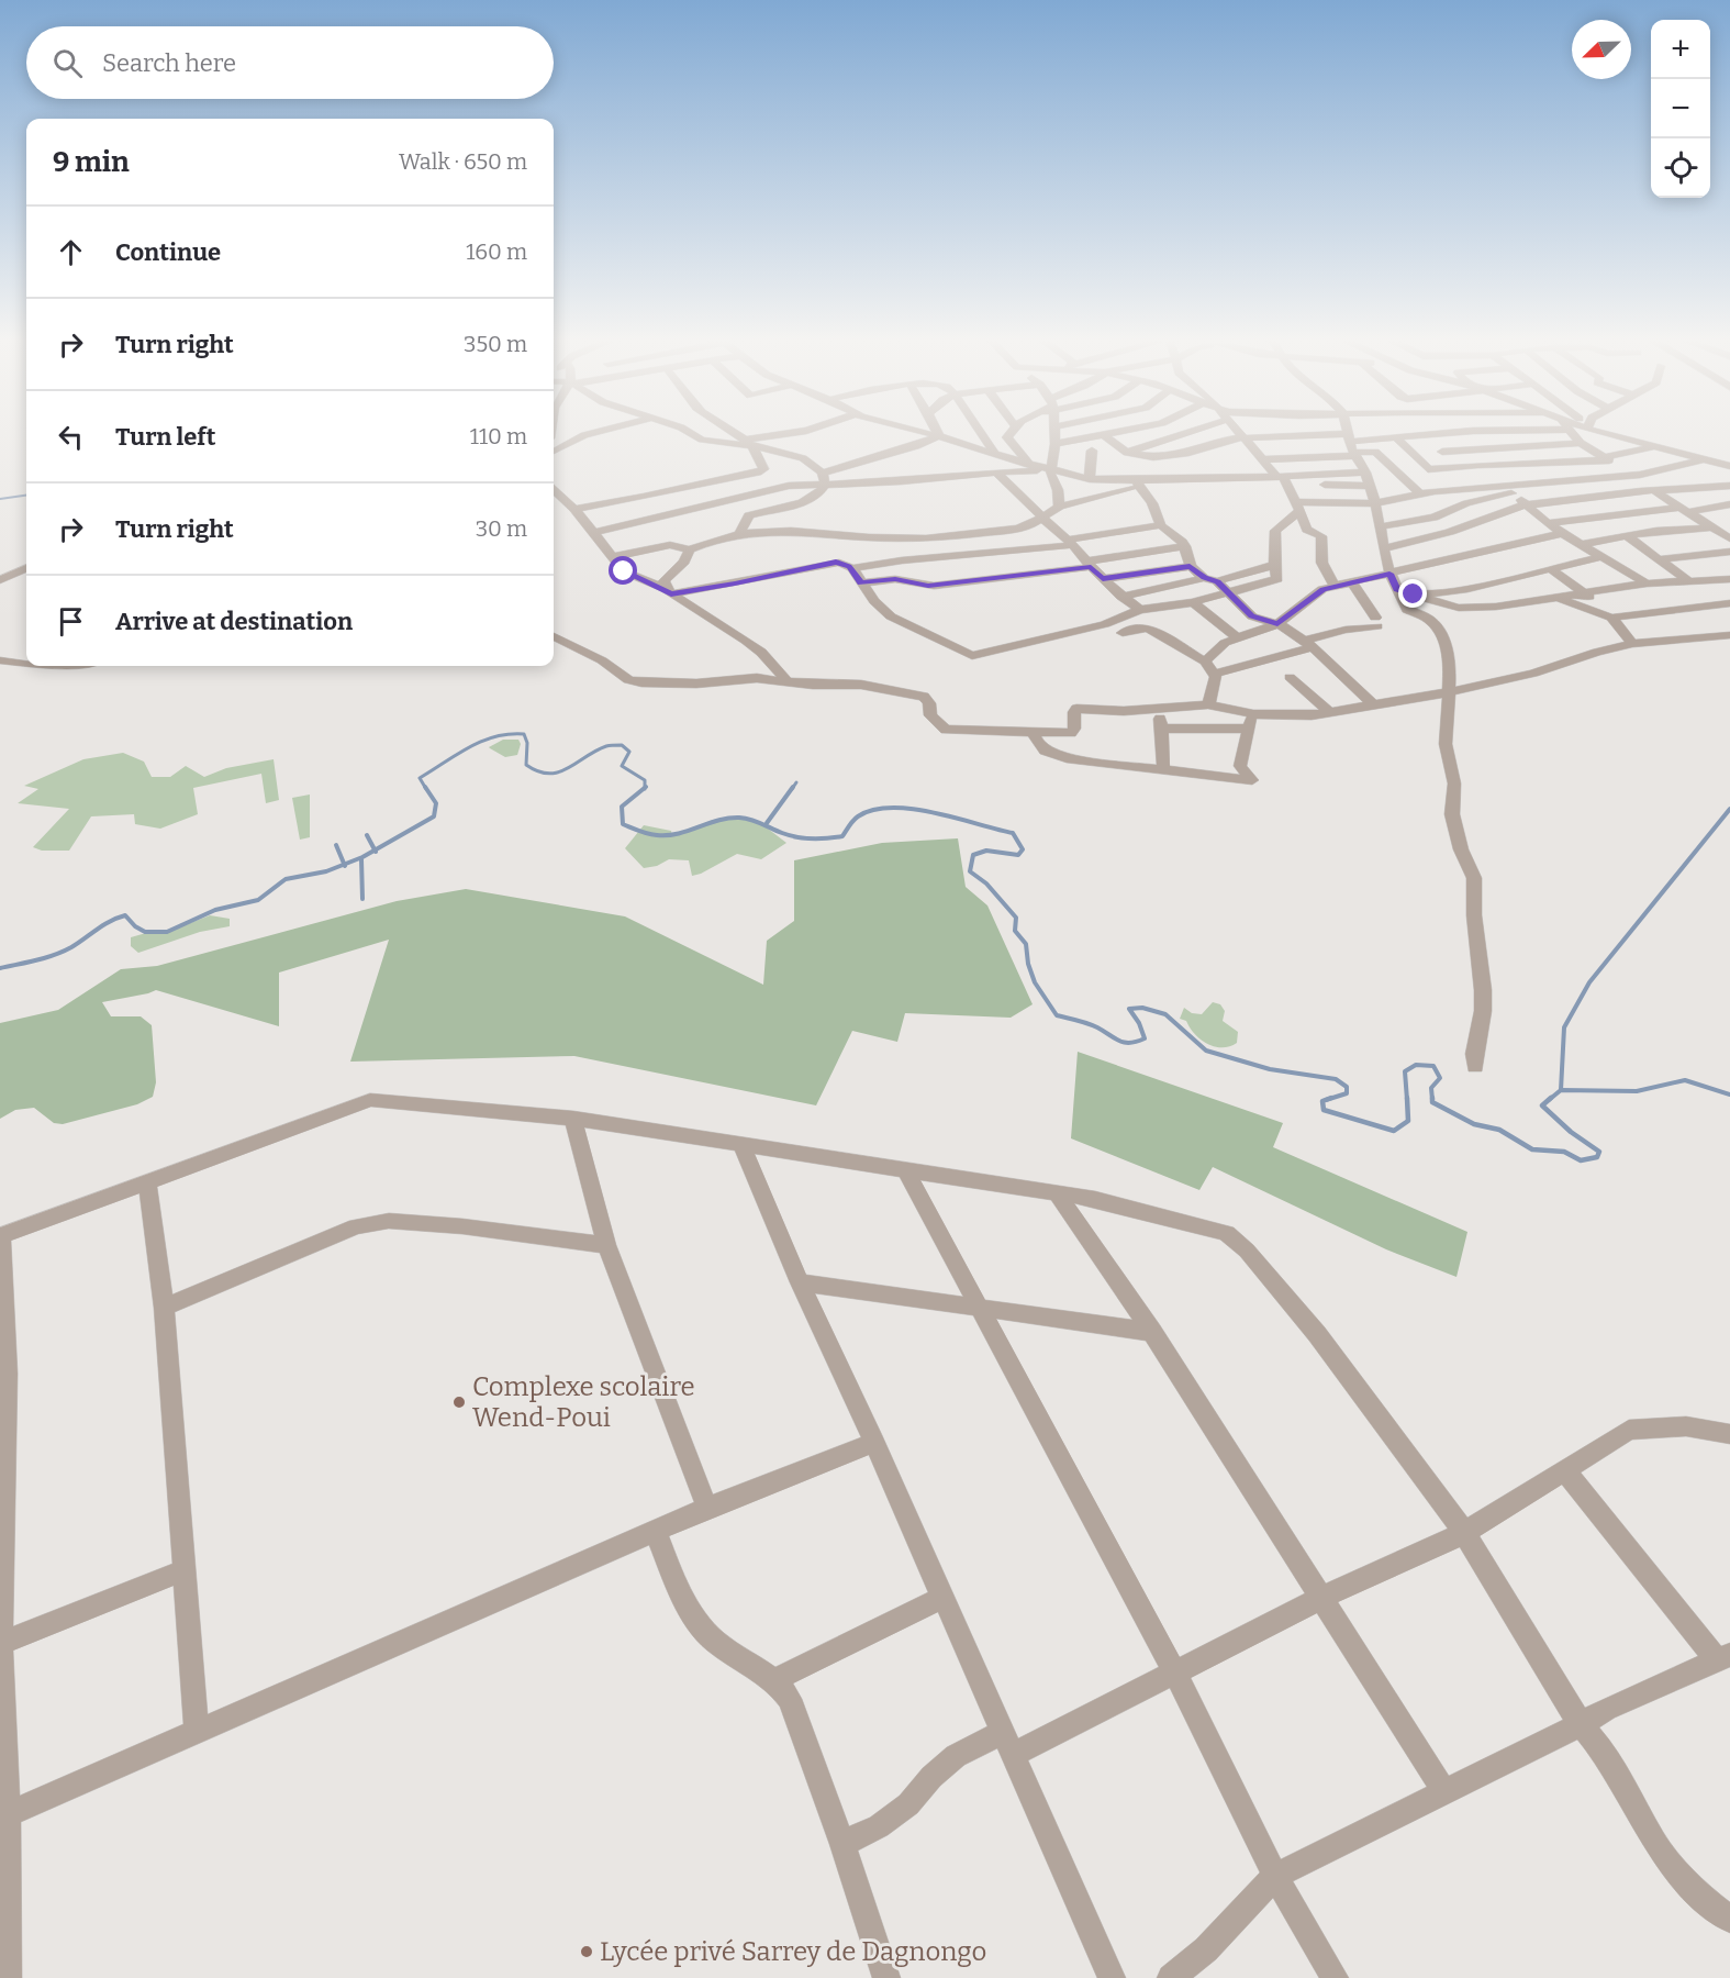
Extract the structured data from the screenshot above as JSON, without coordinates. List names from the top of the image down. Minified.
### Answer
{"places":["Complexe scolaire Wend-Poui","Lycée privé Sarrey de Dagnongo"],"north":"bottom left","page":{"map_buttons":["+","−"],"search":"Search here","heading":["9 min","Walk · 650 m"],"list":[["Continue","160 m"],["Turn right","350 m"],["Turn left","110 m"],["Turn right","30 m"],"Arrive at destination"]}}
